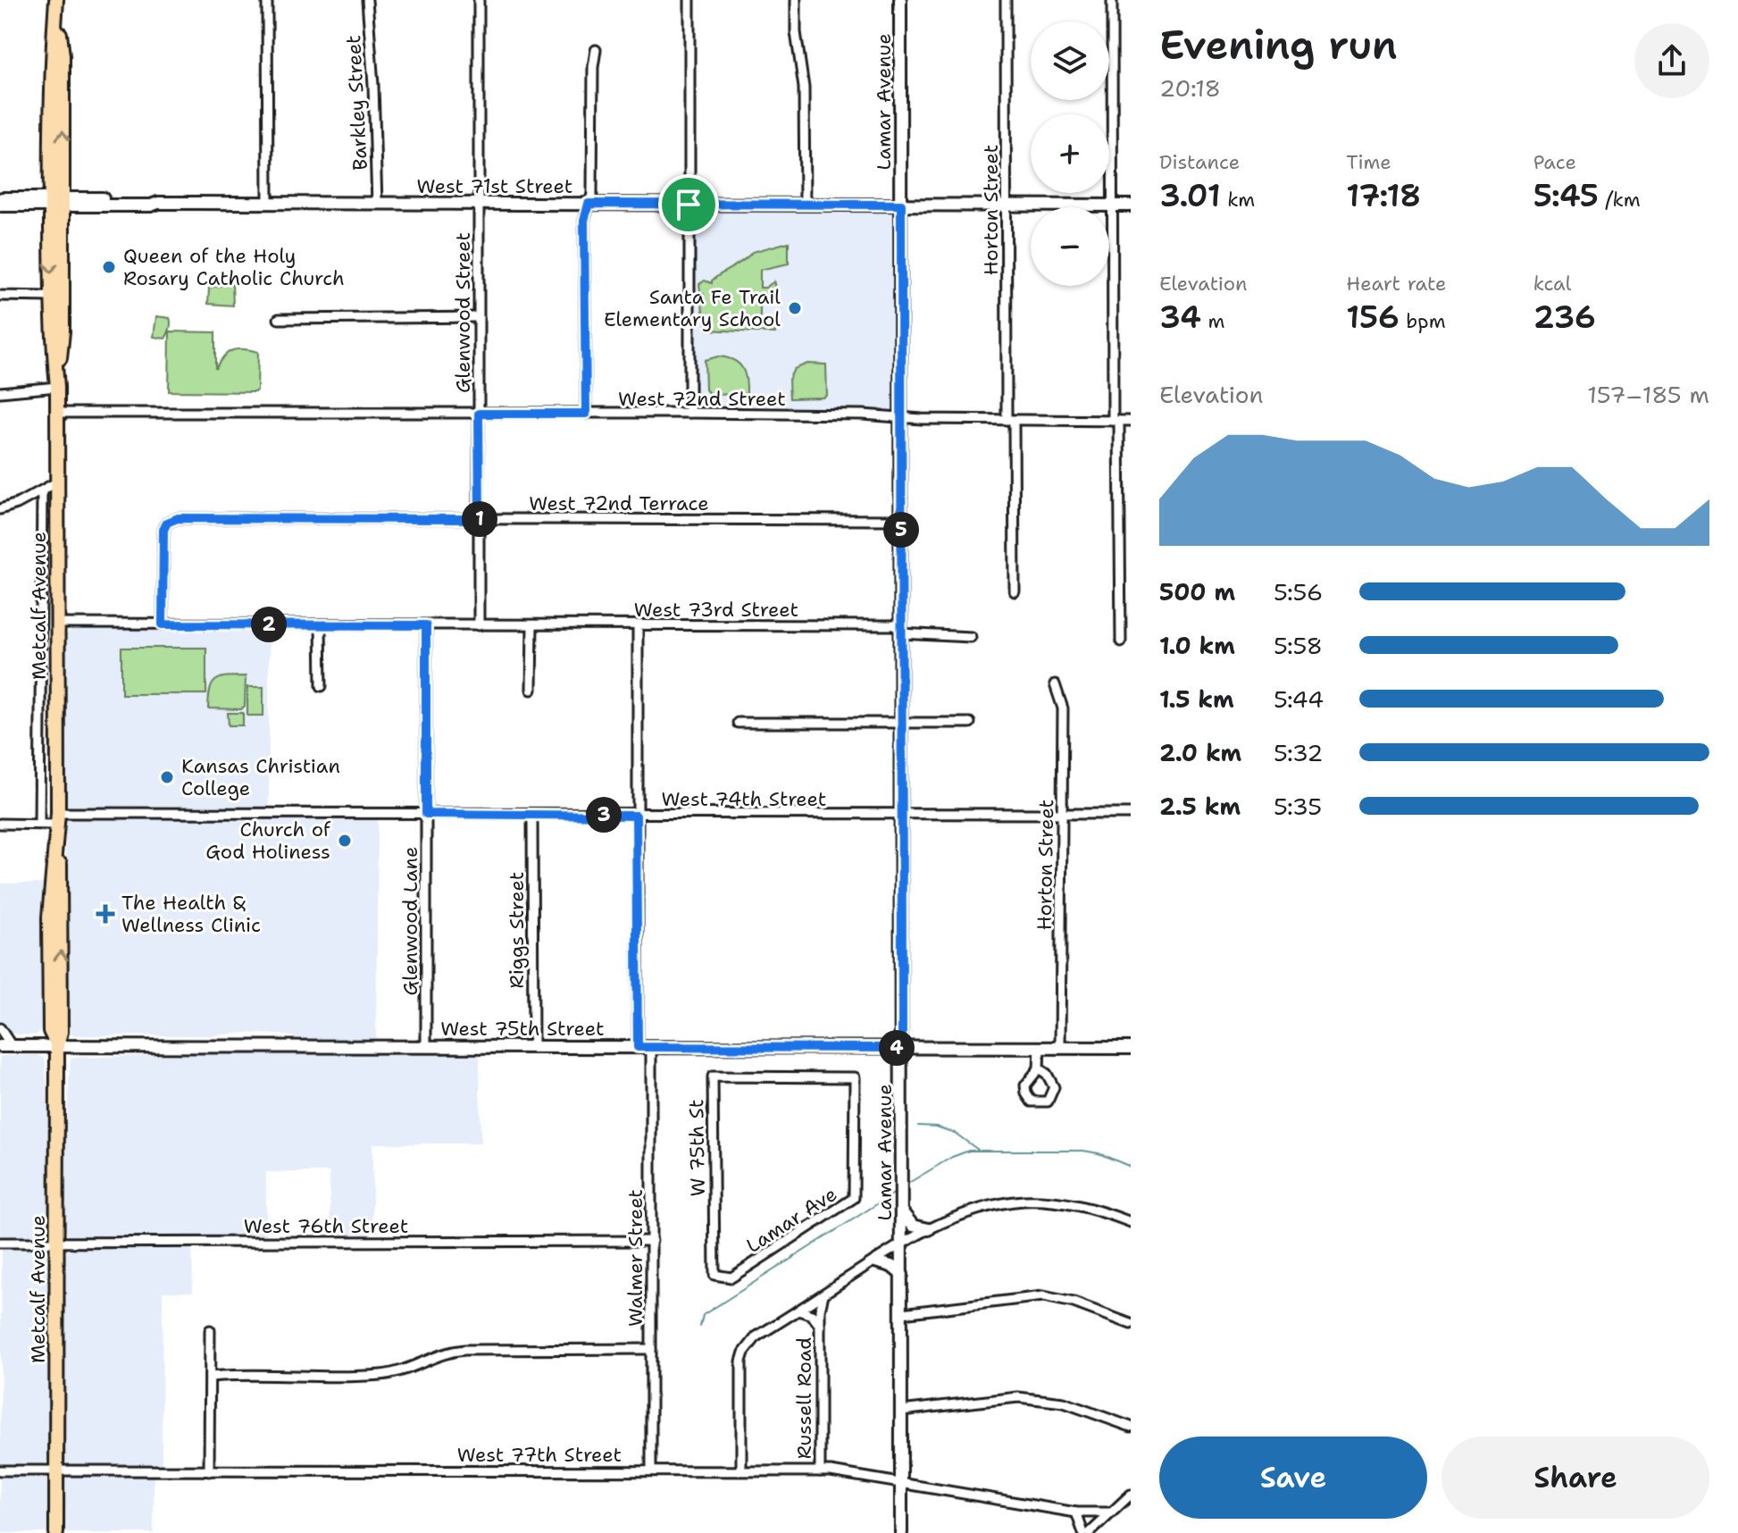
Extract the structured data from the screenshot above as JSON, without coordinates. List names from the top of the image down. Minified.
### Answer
{"streets":{"main road":["Metcalf Avenue"],"street":["Lamar Avenue","Barkley Street","West 71st Street","Horton Street","Glenwood Street","West 72nd Street","West 72nd Terrace","West 73rd Street","West 74th Street","Glenwood Lane","Riggs Street","West 75th Street","W 75th St","Lamar Ave","West 76th Street","Walmer Street","Russell Road","West 77th Street"]},"crossings":[["Lamar Avenue","West 71st Street"],["Lamar Avenue","West 72nd Street"],["Lamar Avenue","West 72nd Terrace"],["Lamar Avenue","West 73rd Street"],["Lamar Avenue","West 74th Street"],["Lamar Avenue","West 75th Street"],["Lamar Avenue","West 77th Street"],["Barkley Street","West 71st Street"],["West 71st Street","Horton Street"],["West 71st Street","Glenwood Street"],["West 71st Street","Metcalf Avenue"],["Horton Street","West 72nd Street"],["Horton Street","West 74th Street"],["Horton Street","West 75th Street"],["Glenwood Street","West 72nd Street"],["Glenwood Street","West 72nd Terrace"],["Glenwood Street","West 73rd Street"],["West 72nd Street","Metcalf Avenue"],["West 72nd Terrace","West 73rd Street"],["Metcalf Avenue","West 73rd Street"],["Metcalf Avenue","West 74th Street"],["Metcalf Avenue","West 75th Street"],["Metcalf Avenue","West 76th Street"],["Metcalf Avenue","West 77th Street"],["West 73rd Street","Glenwood Lane"],["West 74th Street","Glenwood Lane"],["West 74th Street","Riggs Street"],["Glenwood Lane","West 75th Street"],["Riggs Street","West 75th Street"],["West 75th Street","Walmer Street"],["W 75th St","Lamar Ave"],["West 76th Street","Walmer Street"],["Walmer Street","West 77th Street"],["Russell Road","West 77th Street"]],"places":{"other":["Queen of the Holy Rosary Catholic Church","Santa Fe Trail Elementary School","Kansas Christian College","Church of God Holiness"],"health":["The Health & Wellness Clinic"]},"page":{"heading":["Evening run","20:18"],"map_buttons":["+","−"],"stats":[["Distance","3.01 km"],["Time","17:18"],["Pace","5:45 /km"],["Elevation","34 m"],["Heart rate","156 bpm"],["kcal","236"]],"chart":["Elevation","157–185 m"],"pins":["1","5","2","3","4"],"list":[{"name":"500 m","note":"5:56"},{"name":"1.0 km","note":"5:58"},{"name":"1.5 km","note":"5:44"},{"name":"2.0 km","note":"5:32"},{"name":"2.5 km","note":"5:35"}],"buttons":["Save","Share"]}}
